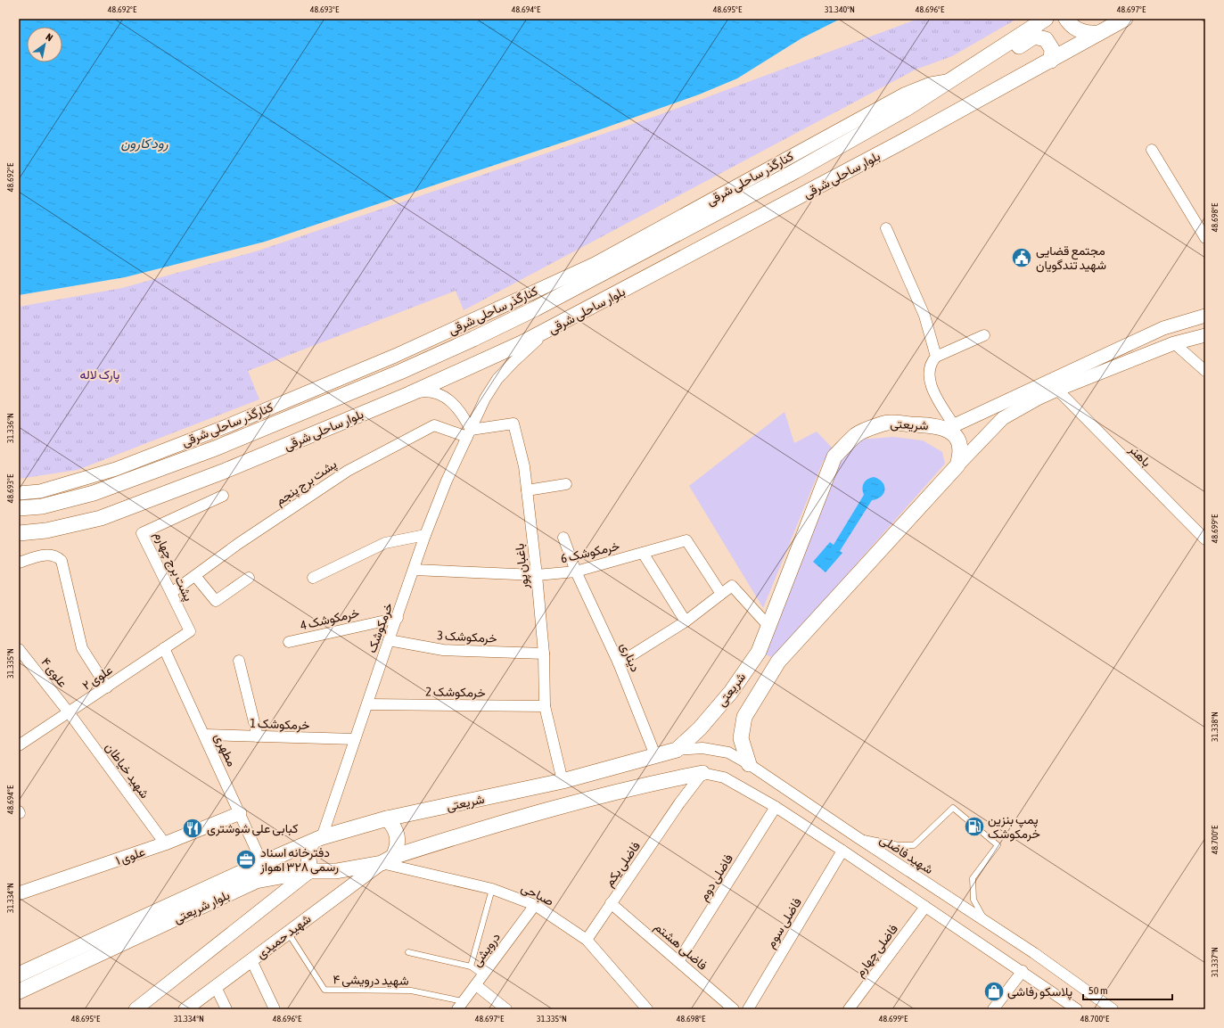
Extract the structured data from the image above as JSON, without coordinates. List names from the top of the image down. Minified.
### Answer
{"streets":{"main road":["بلوار ساحلی شرقی","شریعتی","بلوار شریعتی"],"street":["کنارگذر ساحلی شرقی","باهنر","پشت برج پنجم","خرمکوشک 6","پشت برج چهارم","باغبان پور","خرمکوشک 4","خرمکوشک","خرمکوشک 3","دیناری","علوی ۴","علوی ۲","خرمکوشک 2","خرمکوشک 1","مطهری","شهید خیاطان","شهید فاضلی","علوی ۱","فاضلی یکم","فاضلی دوم","صباحی","فاضلی سوم","شهید حمیدی","فاضلی هشتم","درویشی","فاضلی چهارم"],"lane":["شهید درویشی ۴"]},"crossings":[["بلوار ساحلی شرقی","کنارگذر ساحلی شرقی"],["بلوار ساحلی شرقی","خرمکوشک"],["شریعتی","باهنر"],["شریعتی","باغبان پور"],["شریعتی","دیناری"],["شریعتی","شهید فاضلی"],["شریعتی","بلوار شریعتی"],["پشت برج پنجم","پشت برج چهارم"],["پشت برج پنجم","باغبان پور"],["پشت برج پنجم","خرمکوشک"],["خرمکوشک 6","باغبان پور"],["خرمکوشک 6","خرمکوشک"],["خرمکوشک 6","دیناری"],["پشت برج چهارم","علوی ۲"],["باغبان پور","خرمکوشک"],["باغبان پور","خرمکوشک 3"],["باغبان پور","خرمکوشک 2"],["خرمکوشک 4","خرمکوشک"],["خرمکوشک","خرمکوشک 3"],["خرمکوشک","خرمکوشک 2"],["خرمکوشک","خرمکوشک 1"],["خرمکوشک","بلوار شریعتی"],["علوی ۴","علوی ۲"],["علوی ۴","شهید خیاطان"],["علوی ۲","مطهری"],["علوی ۲","شهید خیاطان"],["خرمکوشک 1","مطهری"],["مطهری","علوی ۱"],["مطهری","بلوار شریعتی"],["شهید خیاطان","علوی ۱"],["فاضلی یکم","صباحی"],["فاضلی یکم","فاضلی هشتم"],["فاضلی دوم","فاضلی هشتم"],["صباحی","بلوار شریعتی"],["صباحی","شهید حمیدی"],["صباحی","درویشی"],["بلوار شریعتی","شهید حمیدی"],["شهید حمیدی","شهید درویشی ۴"],["درویشی","شهید درویشی ۴"]],"water":["رود کارون"],"parks":["پارک لاله"],"places":{"public building":["مجتمع قضایی شهید تندگویان"],"fuel station":["پمپ بنزین خرمکوشک"],"restaurant":["کبابی علی شوشتری"],"office":["دفترخانه اسناد رسمی ۳۲۸ اهواز"],"shop":["پلاسکو رفاشی"]},"scale_bar":"50 m","north":"top right","coordinates":["48.692°E","48.693°E","48.694°E","48.695°E","31.340°N","48.696°E","48.697°E","48.698°E","31.336°N","48.699°E","31.335°N","31.338°N","48.700°E","31.334°N","31.337°N"]}
